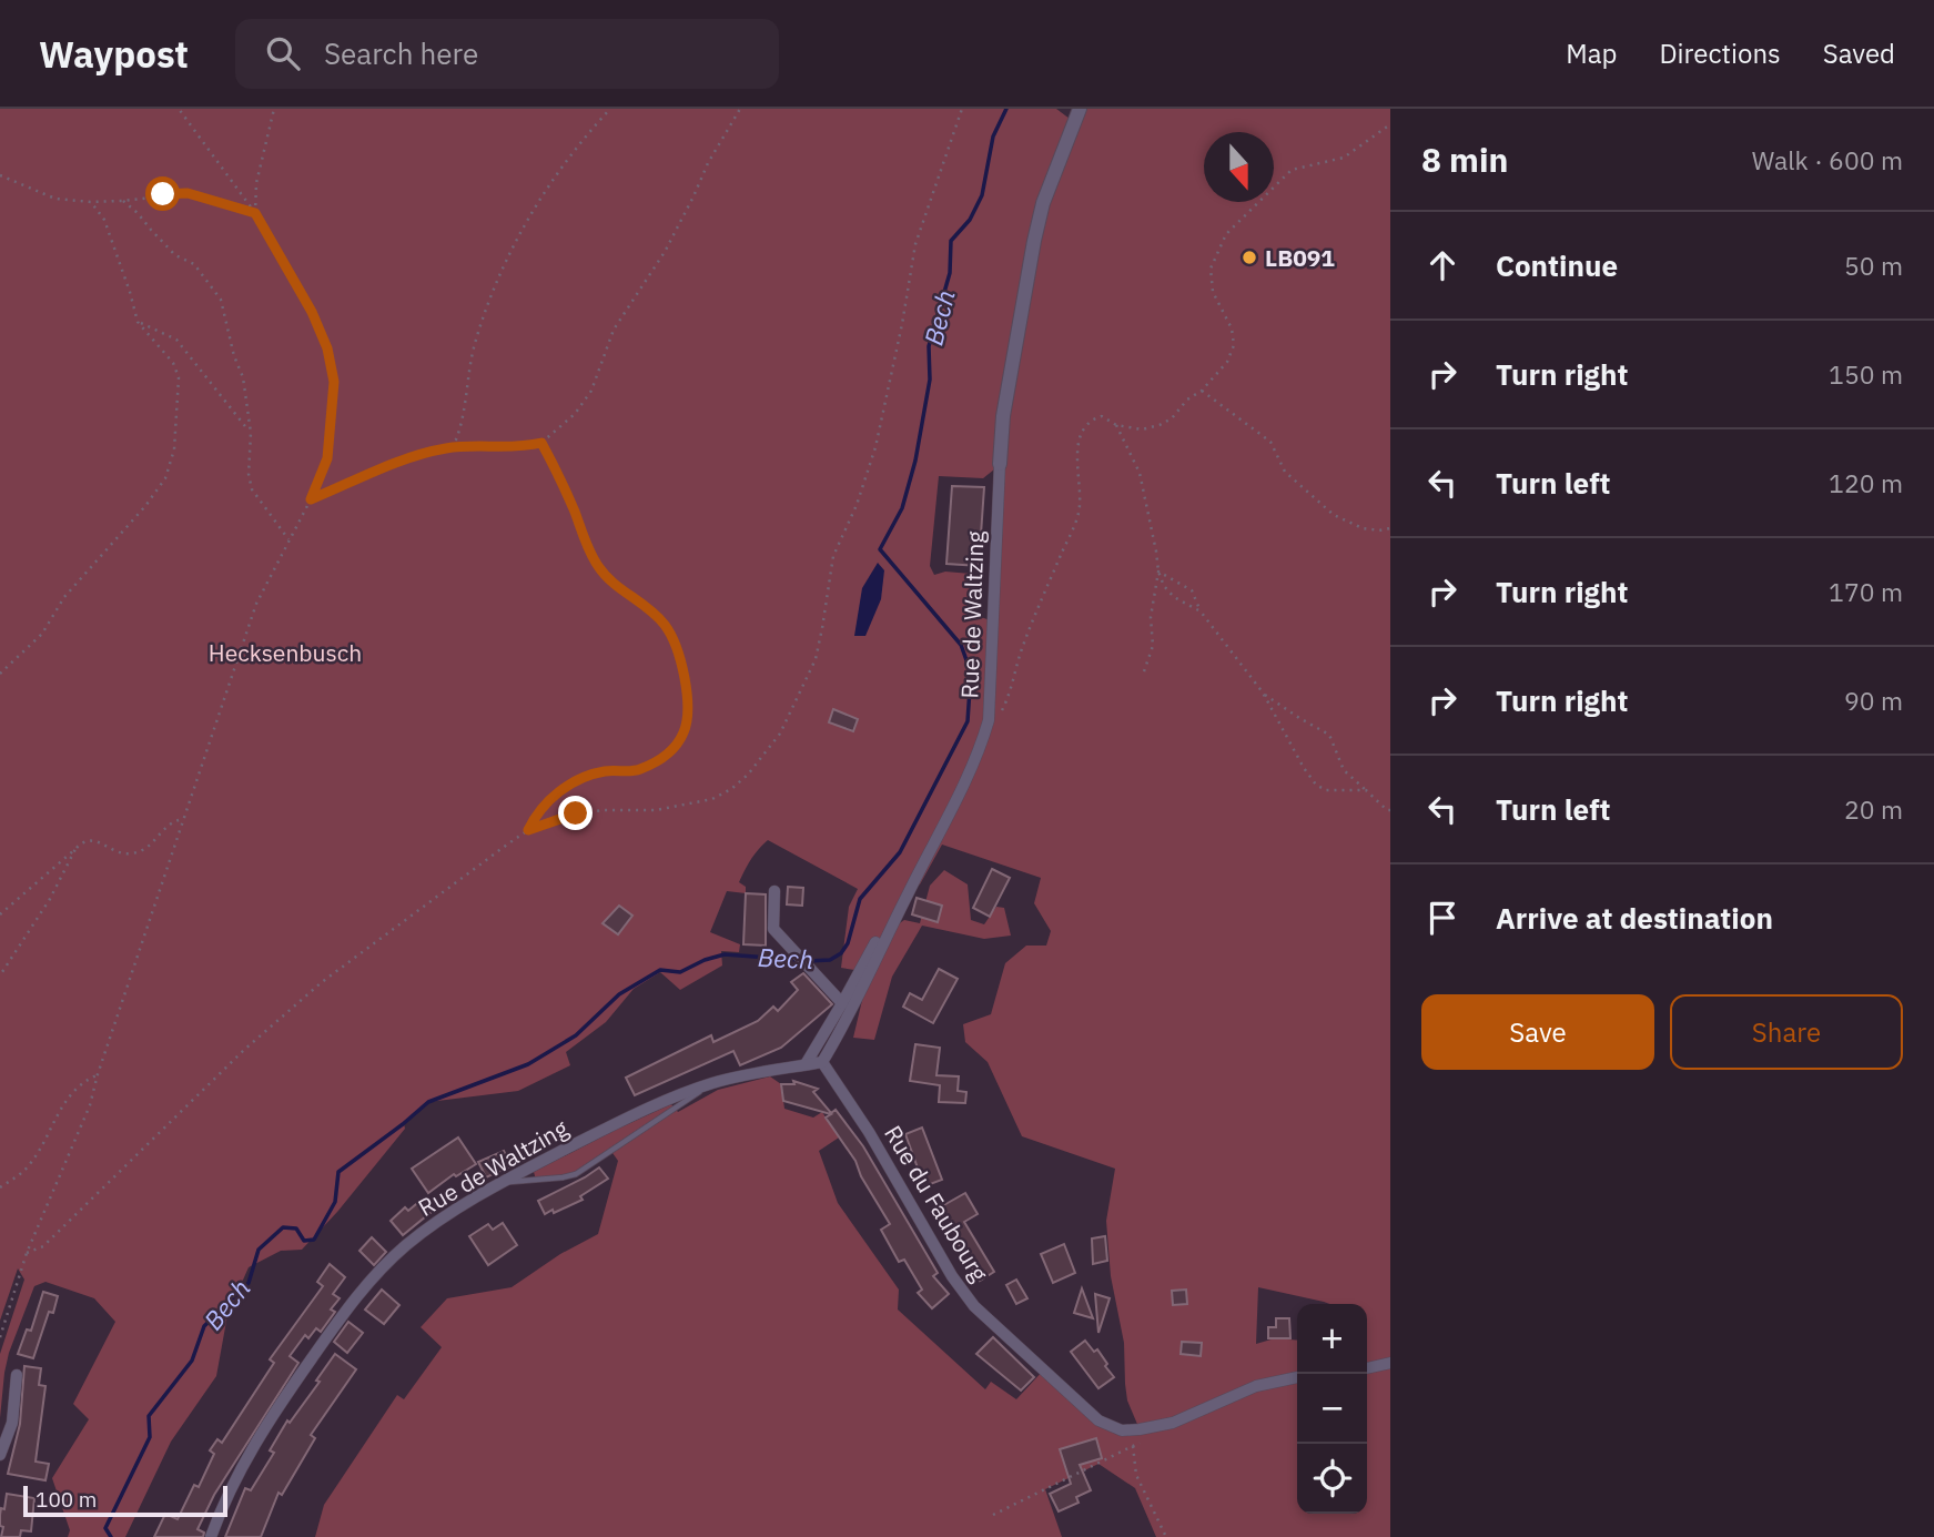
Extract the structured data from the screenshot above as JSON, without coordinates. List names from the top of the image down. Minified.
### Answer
{"streets":{"street":["Rue de Waltzing","Rue du Faubourg"]},"crossings":[["Rue de Waltzing","Rue du Faubourg"]],"water":["Bech"],"parks":["Hecksenbusch"],"places":["LB091"],"scale_bar":"100 m","north":"bottom","page":{"header":"Waypost","search":"Search here","nav":["Map","Directions","Saved"],"heading":["8 min","Walk · 600 m"],"list":[["Continue","50 m"],["Turn right","150 m"],["Turn left","120 m"],["Turn right","170 m"],["Turn right","90 m"],["Turn left","20 m"],"Arrive at destination"],"buttons":["Save","Share"],"map_buttons":["+","−"],"scale":"100 m"}}
